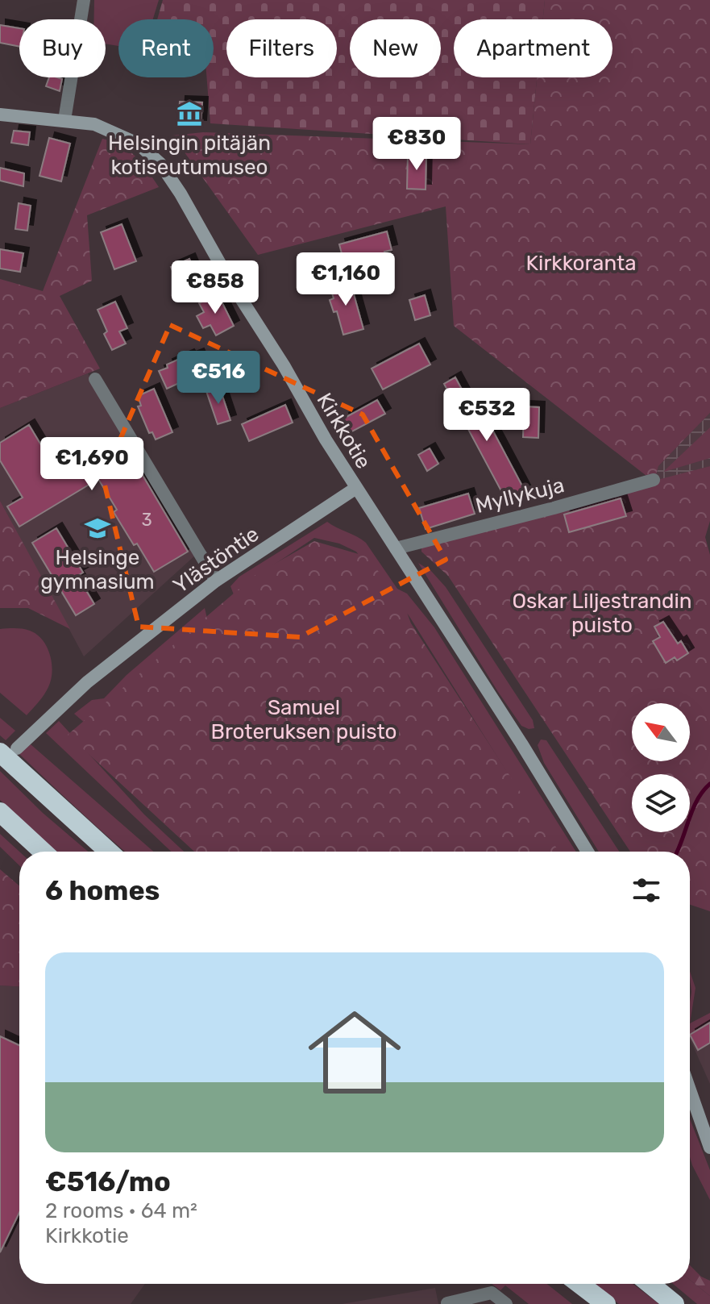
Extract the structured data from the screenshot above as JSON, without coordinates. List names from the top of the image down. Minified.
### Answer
{"streets":{"street":["Kirkkotie","Myllykuja","Ylästöntie"]},"crossings":[["Kirkkotie","Myllykuja"],["Kirkkotie","Ylästöntie"]],"parks":["Kirkkoranta","Oskar Liljestrandin puisto","Samuel Broteruksen puisto"],"places":{"museum":["Helsingin pitäjän kotiseutumuseo"],"school or university":["Helsinge gymnasium"]},"house_numbers":["3"],"north":"top left","page":{"chip":["Buy","Rent","Filters","New","Apartment"],"price":["€830","€1,160","€858","€516","€532","€1,690"],"heading":"6 homes","list":[{"name":"€516/mo","note":"2 rooms · 64 m² · Kirkkotie"}]}}
